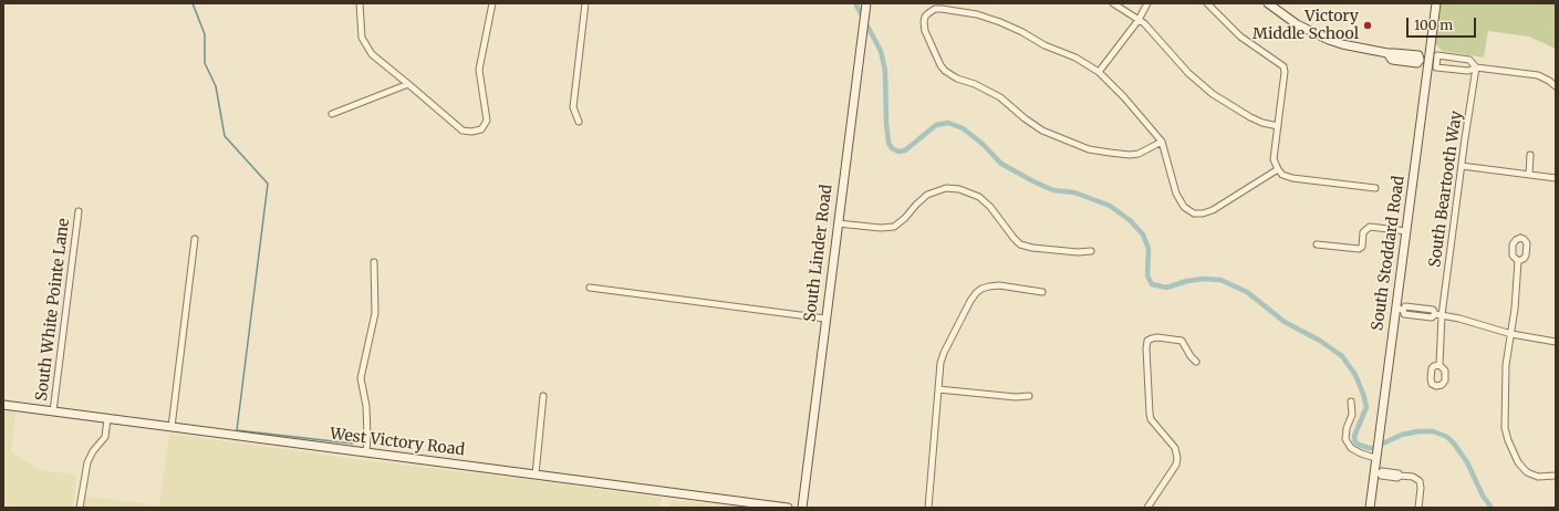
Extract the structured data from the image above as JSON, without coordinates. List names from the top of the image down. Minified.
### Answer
{"streets":{"street":["South Beartooth Way","South Linder Road","South Stoddard Road","South White Pointe Lane","West Victory Road"]},"crossings":[["South White Pointe Lane","West Victory Road"]],"places":["Victory Middle School"],"scale_bar":"100 m"}
